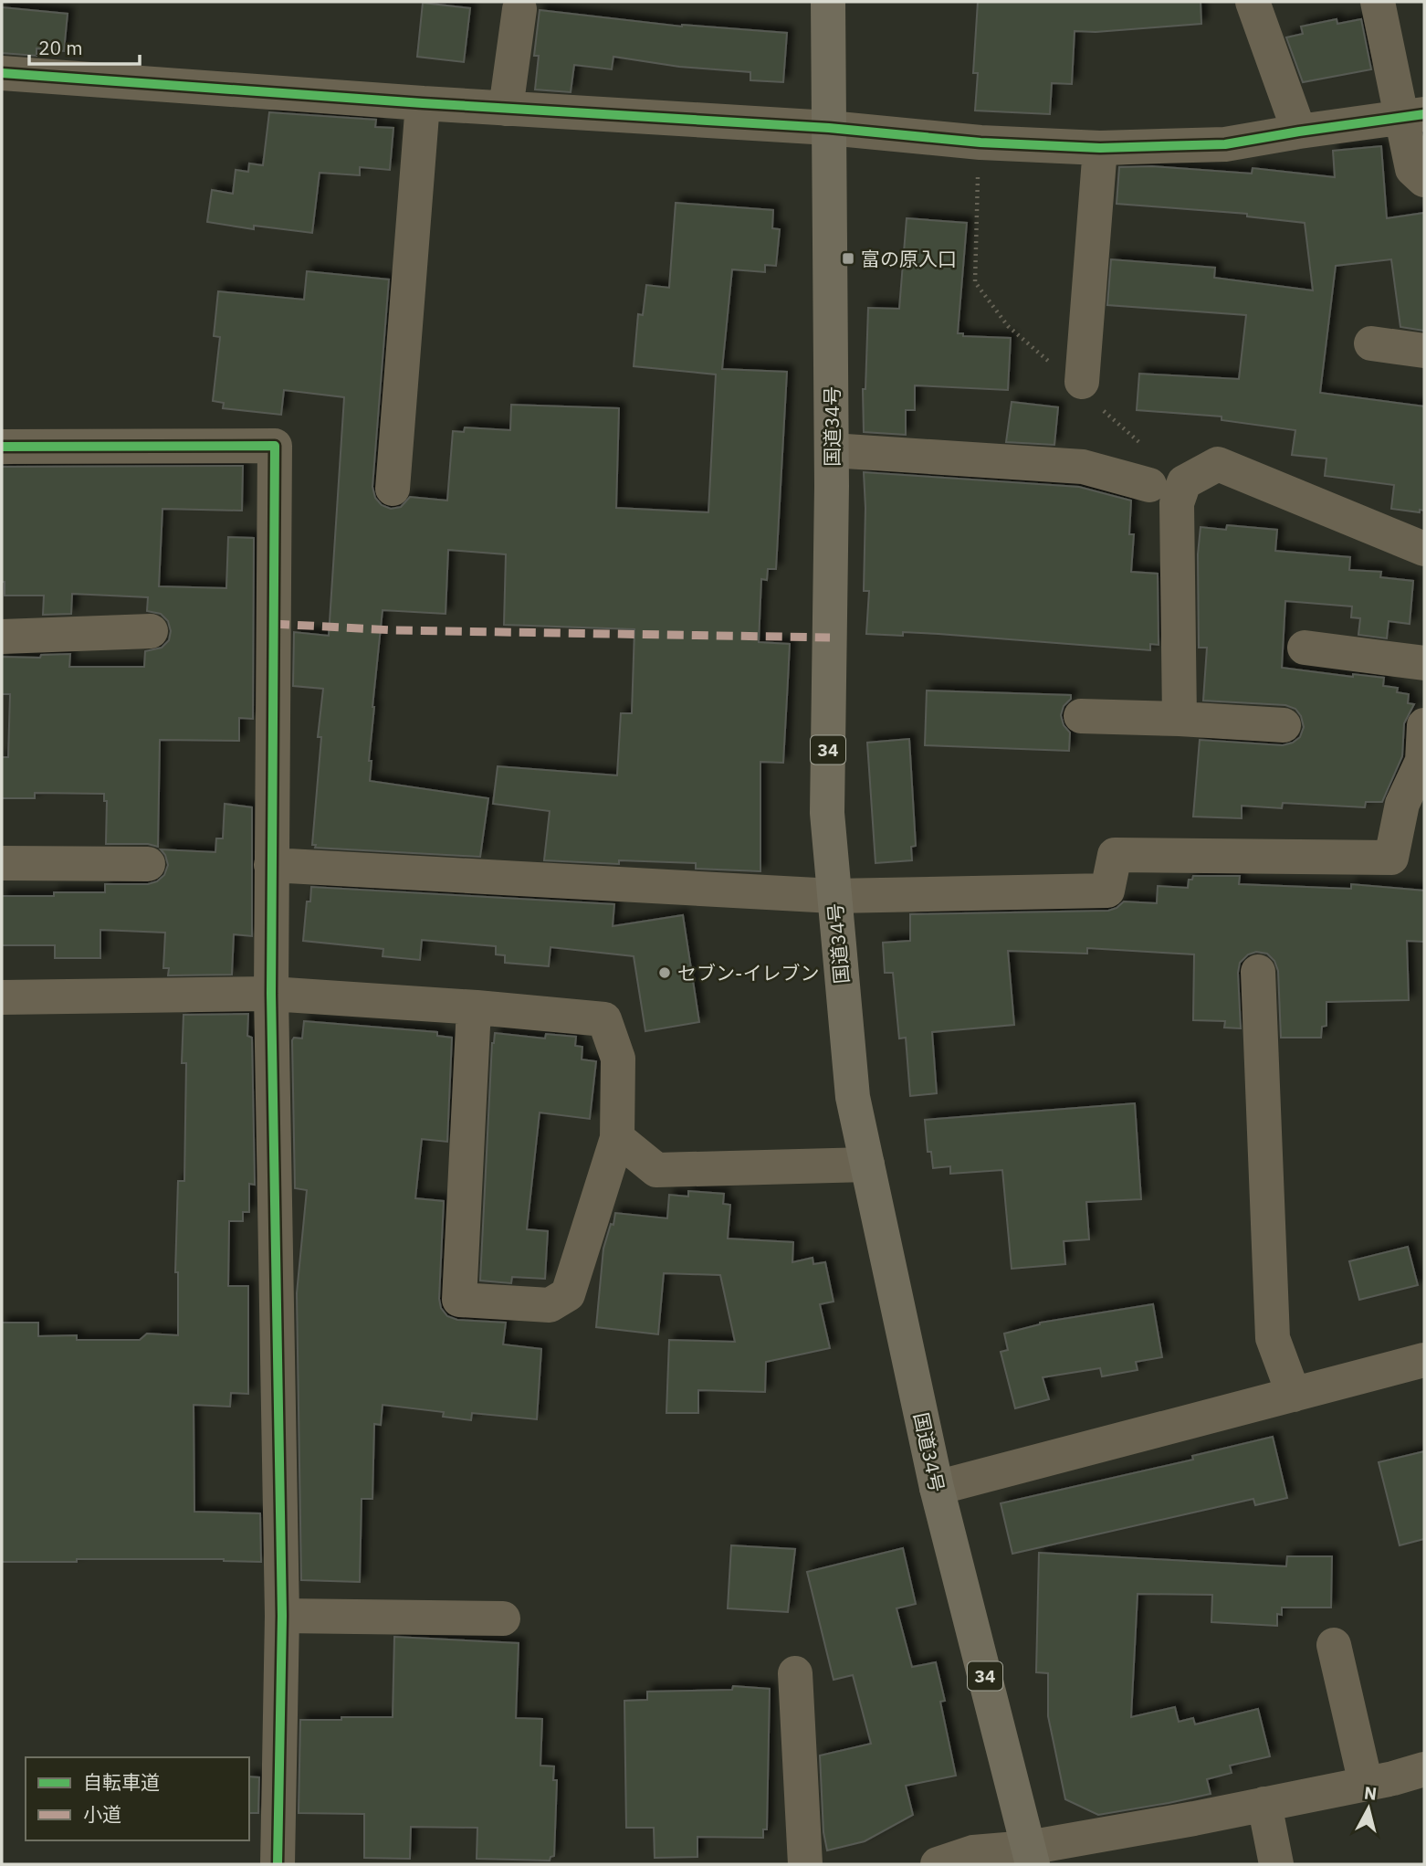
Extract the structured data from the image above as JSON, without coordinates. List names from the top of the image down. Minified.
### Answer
{"streets":{"highway":["国道34号","34"]},"places":{"transit":["富の原入口"],"other":["セブン-イレブン"]},"legend":["自転車道","小道"],"scale_bar":"20 m","north":"top"}
